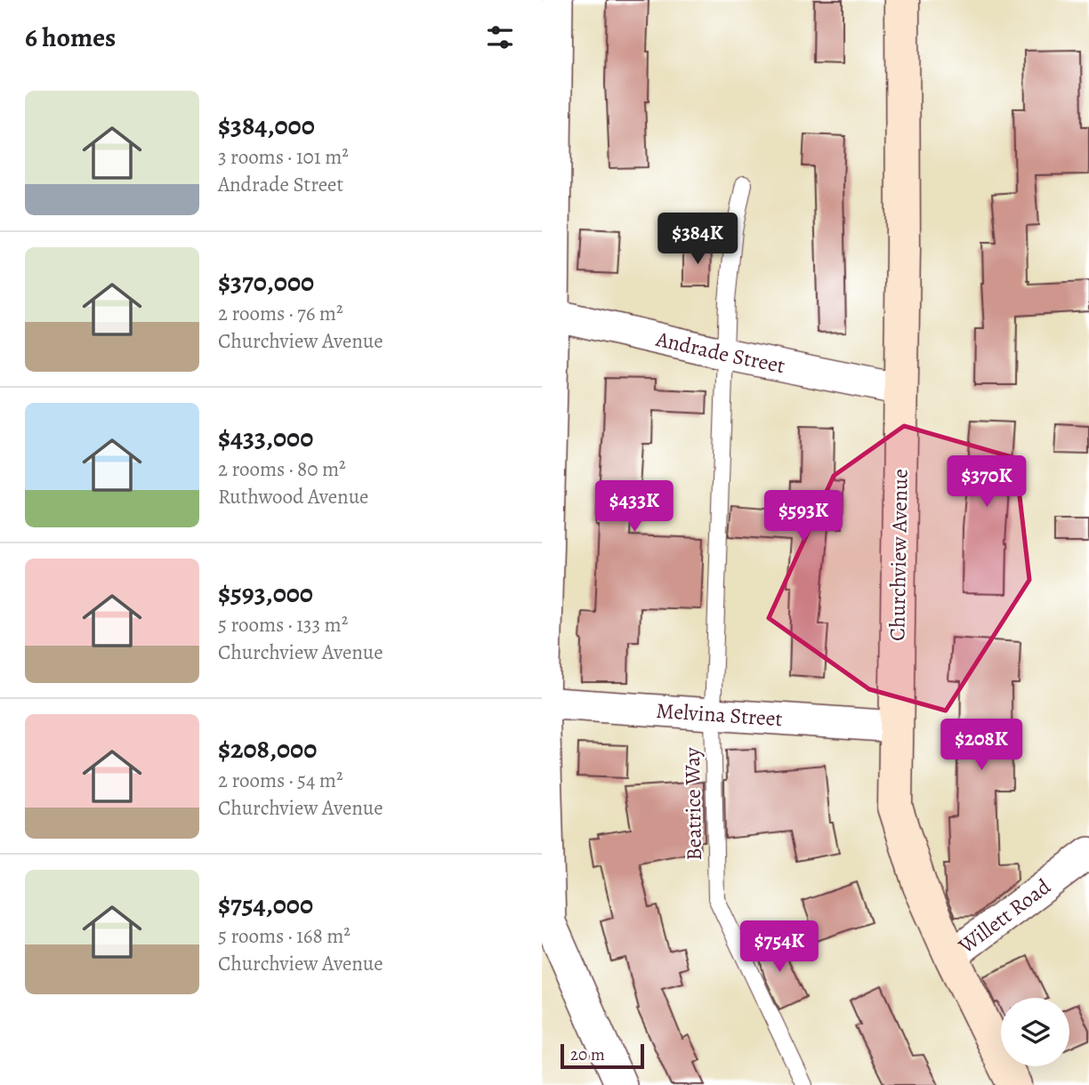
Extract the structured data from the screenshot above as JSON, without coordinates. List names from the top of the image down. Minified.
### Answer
{"streets":{"street":["Andrade Street","Churchview Avenue","Melvina Street","Willett Road"],"lane":["Beatrice Way"]},"crossings":[["Andrade Street","Churchview Avenue"],["Andrade Street","Beatrice Way"],["Churchview Avenue","Melvina Street"],["Churchview Avenue","Willett Road"],["Melvina Street","Beatrice Way"]],"scale_bar":"20 m","page":{"heading":"6 homes","list":[{"name":"$384,000","note":"3 rooms · 101 m² · Andrade Street"},{"name":"$370,000","note":"2 rooms · 76 m² · Churchview Avenue"},{"name":"$433,000","note":"2 rooms · 80 m² · Ruthwood Avenue"},{"name":"$593,000","note":"5 rooms · 133 m² · Churchview Avenue"},{"name":"$208,000","note":"2 rooms · 54 m² · Churchview Avenue"},{"name":"$754,000","note":"5 rooms · 168 m² · Churchview Avenue"}],"price":["$384K","$370K","$433K","$593K","$208K","$754K"],"scale":"20 m"}}
